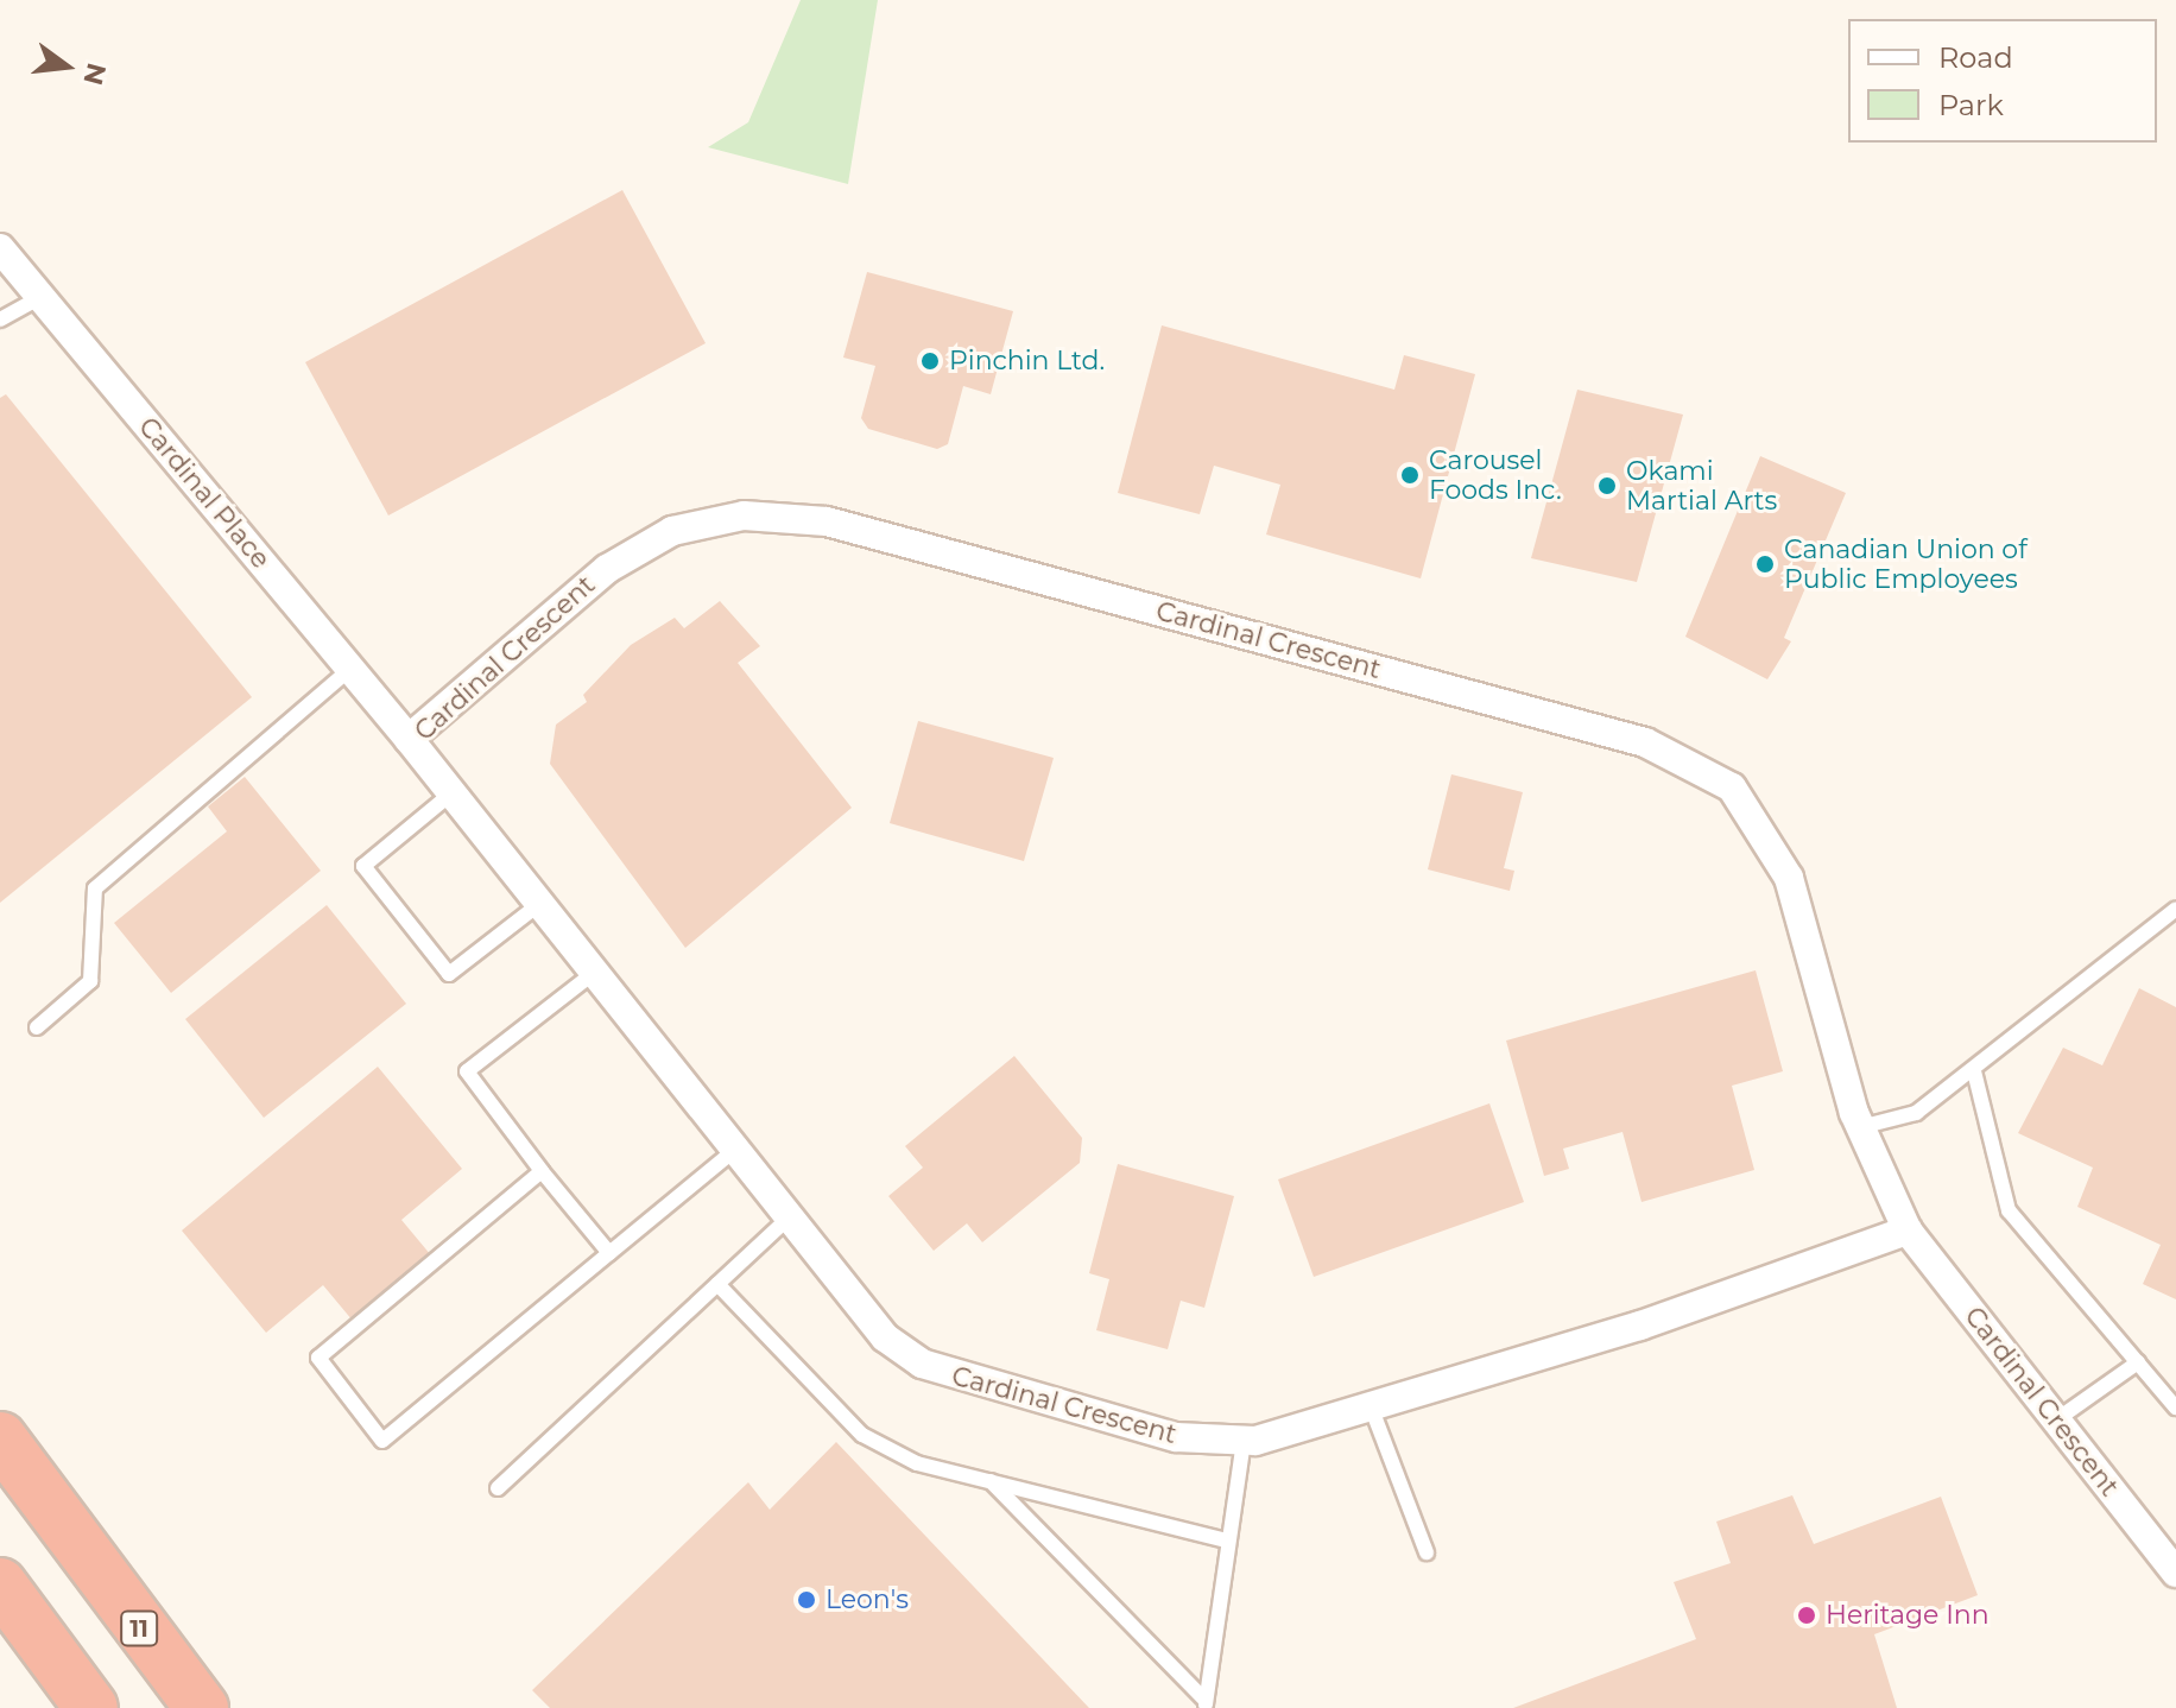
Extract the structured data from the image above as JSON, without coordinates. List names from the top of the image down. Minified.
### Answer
{"streets":{"highway":["11"],"street":["Cardinal Place","Cardinal Crescent"]},"crossings":[["Cardinal Place","Cardinal Crescent"]],"places":["Pinchin Ltd.","Carousel Foods Inc.","Okami Martial Arts","Canadian Union of Public Employees","Leon's","Heritage Inn"],"legend":["Road","Park"],"north":"right"}
